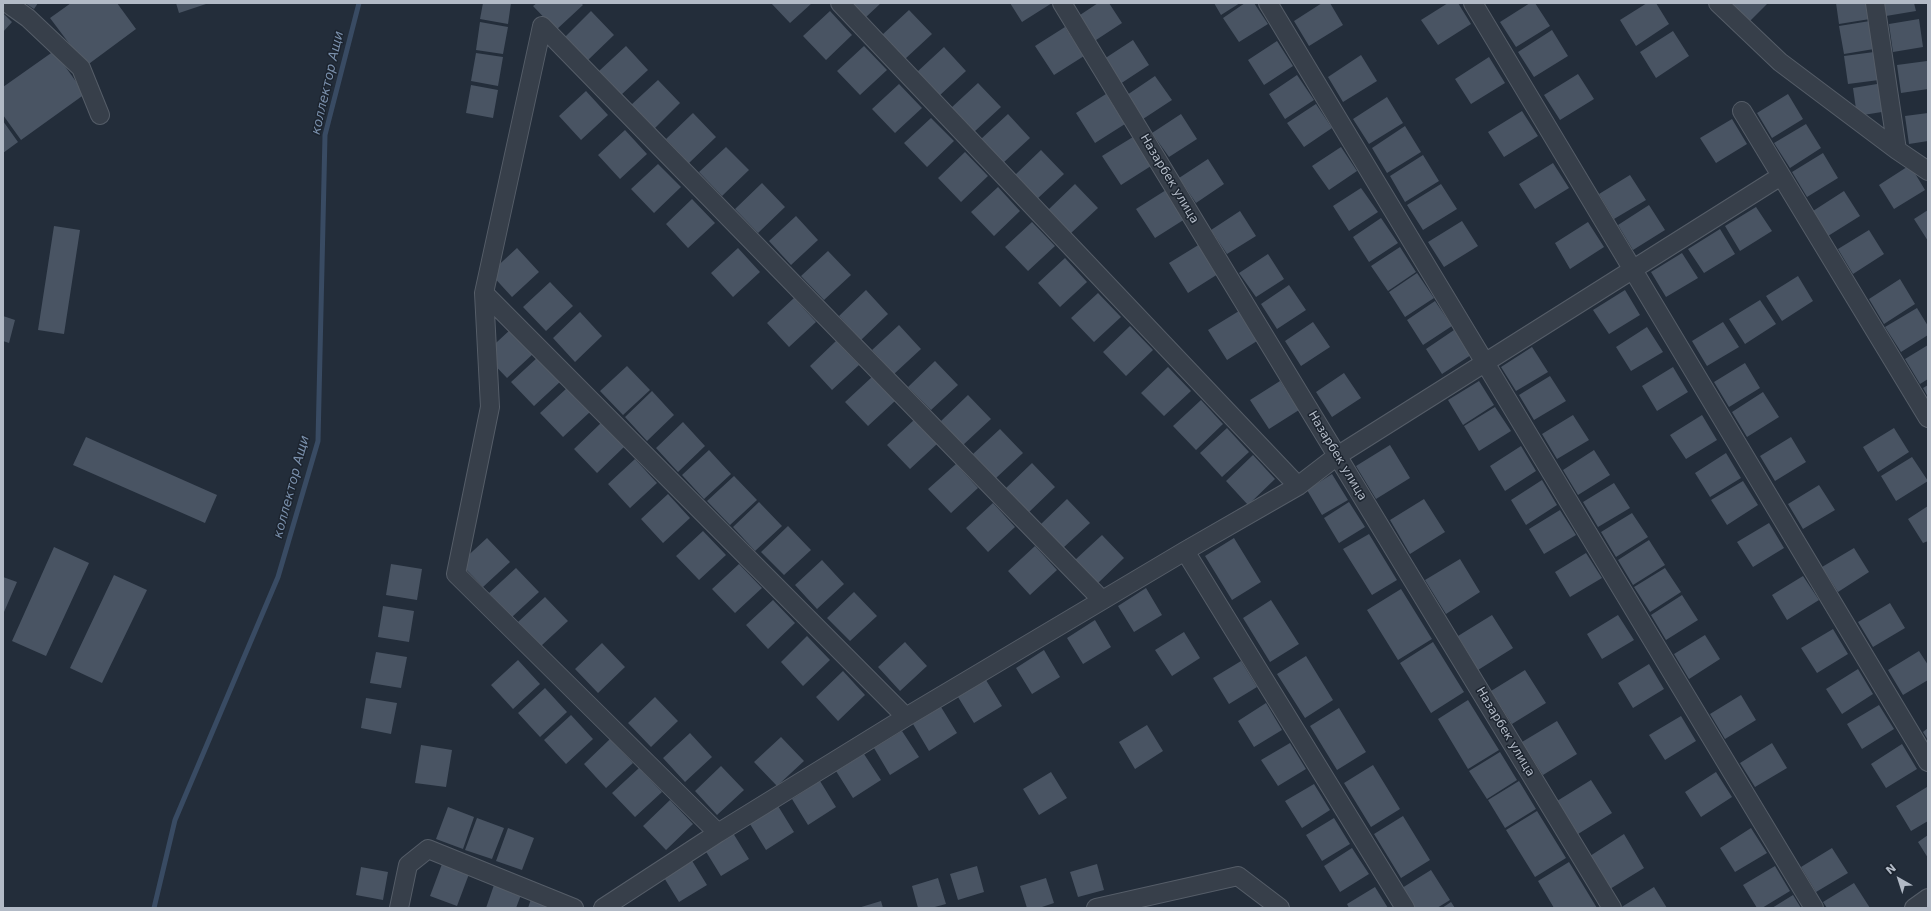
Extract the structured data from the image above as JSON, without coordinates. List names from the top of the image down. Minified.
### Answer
{"streets":{"street":["Назарбек улица"]},"water":["коллектор Ащи"],"north":"top left"}
